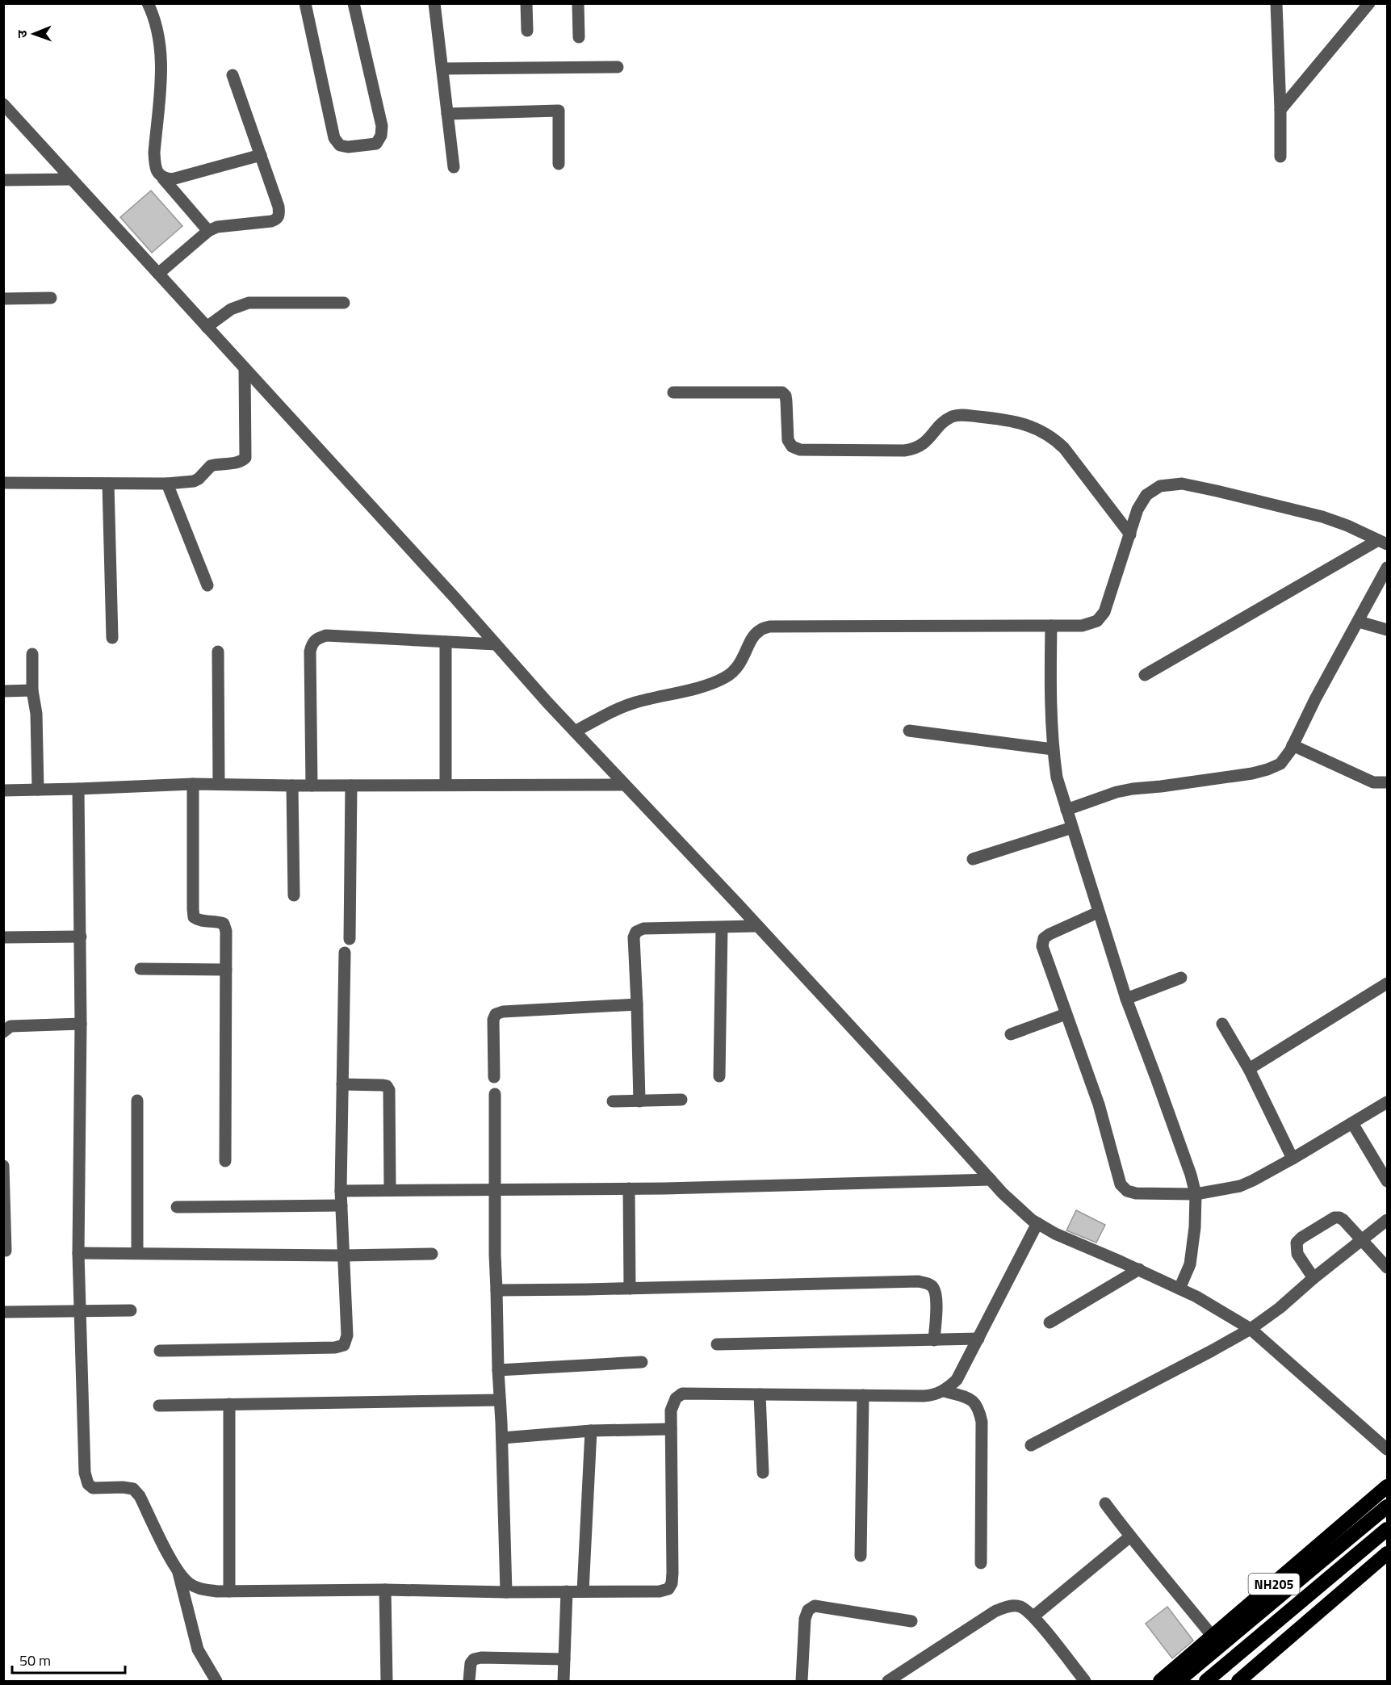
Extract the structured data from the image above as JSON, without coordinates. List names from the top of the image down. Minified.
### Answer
{"streets":{"highway":["NH205"]},"scale_bar":"50 m","north":"left"}
